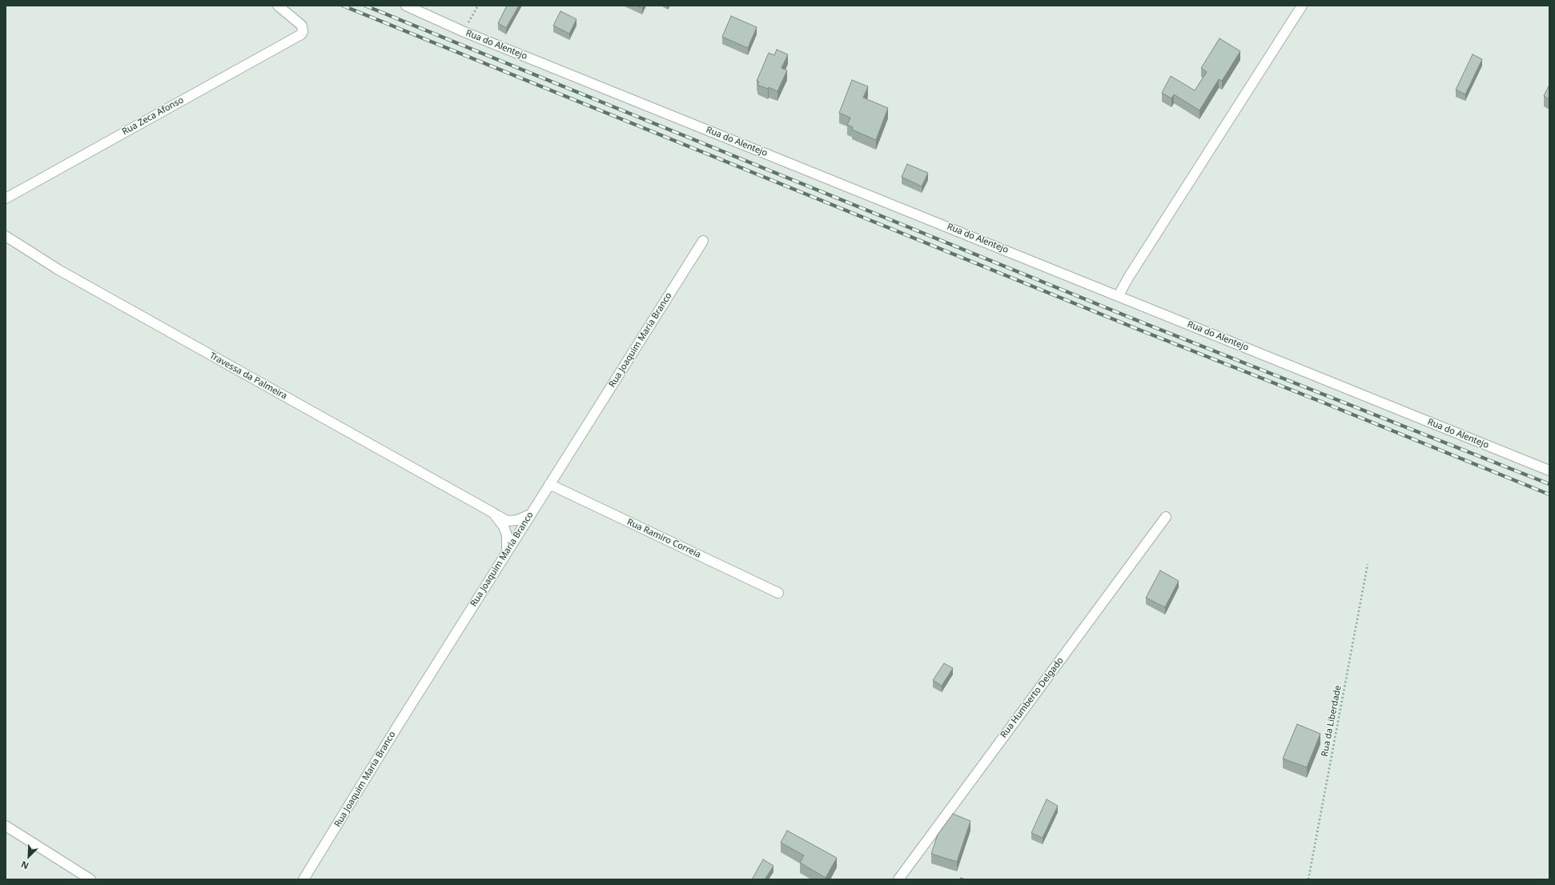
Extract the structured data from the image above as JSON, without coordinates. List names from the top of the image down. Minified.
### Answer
{"streets":{"street":["Rua do Alentejo","Rua Zeca Afonso","Rua Joaquim Maria Branco","Travessa da Palmeira","Rua Ramiro Correia","Rua Humberto Delgado"],"path":["Rua da Liberdade"]},"crossings":[["Rua Joaquim Maria Branco","Travessa da Palmeira"],["Rua Joaquim Maria Branco","Rua Ramiro Correia"]],"north":"bottom left"}
